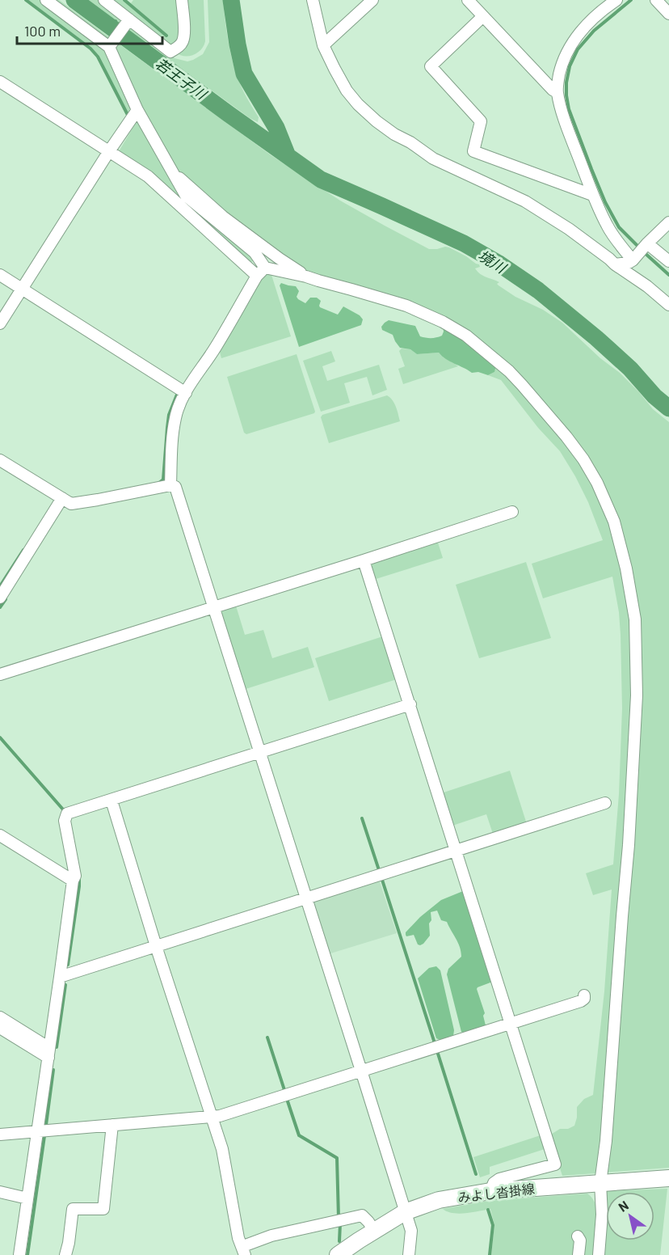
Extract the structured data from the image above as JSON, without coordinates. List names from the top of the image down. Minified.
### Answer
{"streets":{"main road":["みよし沓掛線"]},"water":["若王子川","境川"],"scale_bar":"100 m","north":"top left"}
